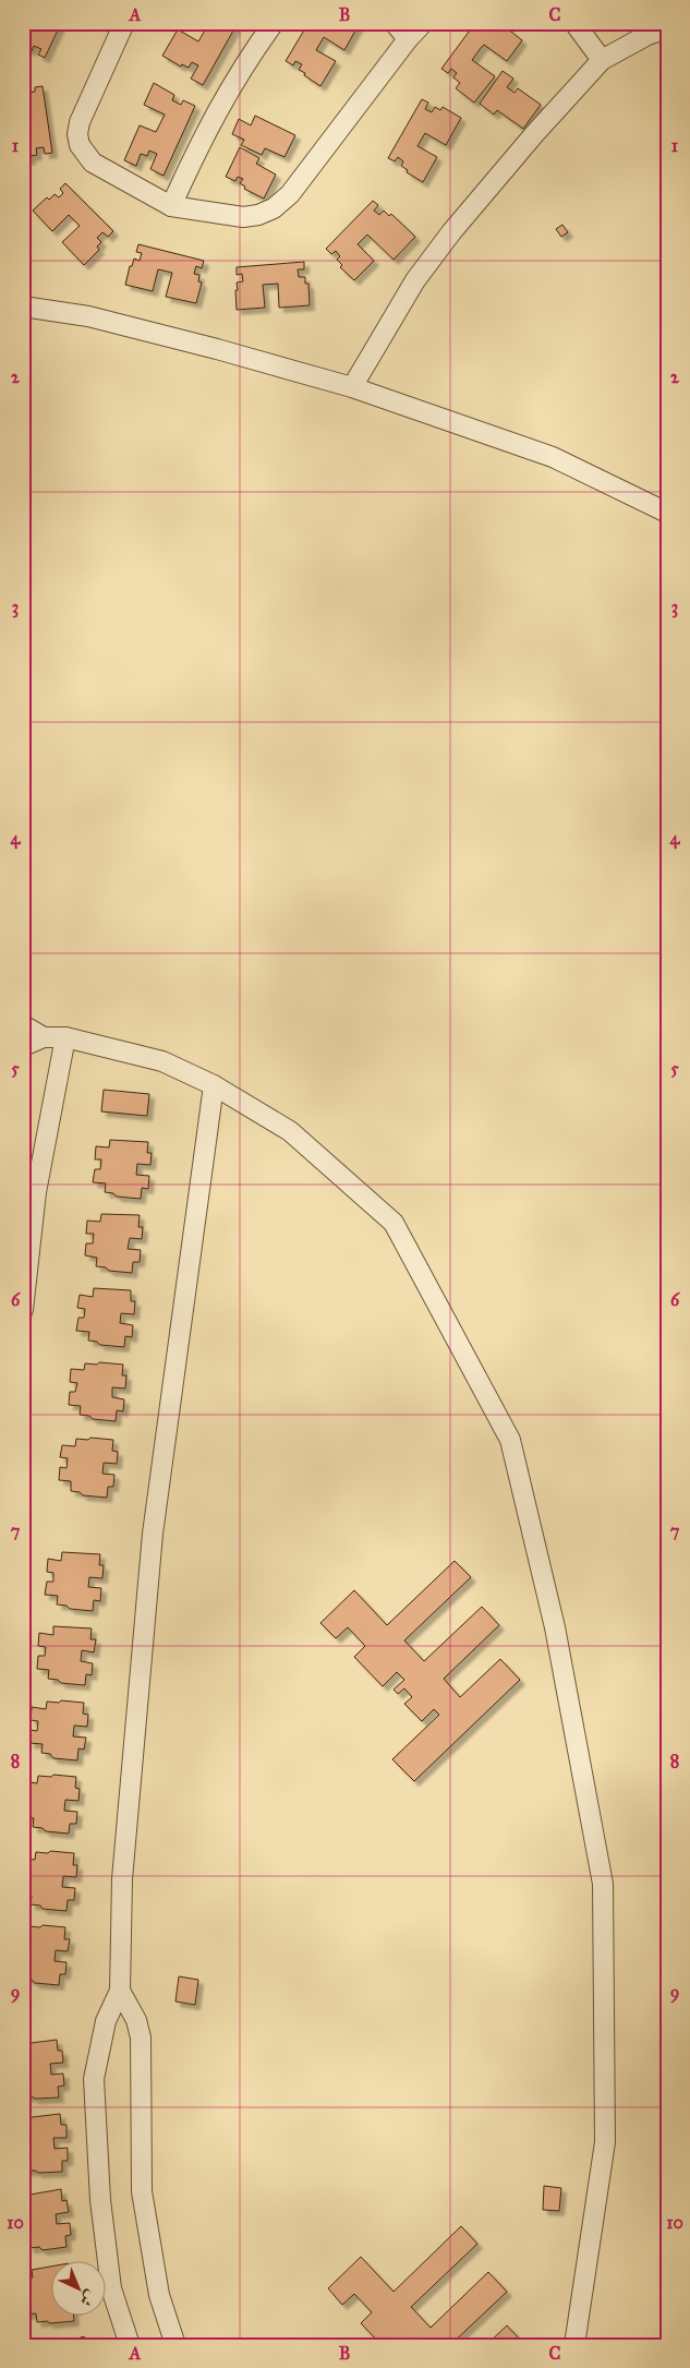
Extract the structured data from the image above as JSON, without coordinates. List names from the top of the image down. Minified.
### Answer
{"north":"bottom right","grid":{"columns":["A","B","C"],"rows":["1","2","3","4","5","6","7","8","9","10"]}}
